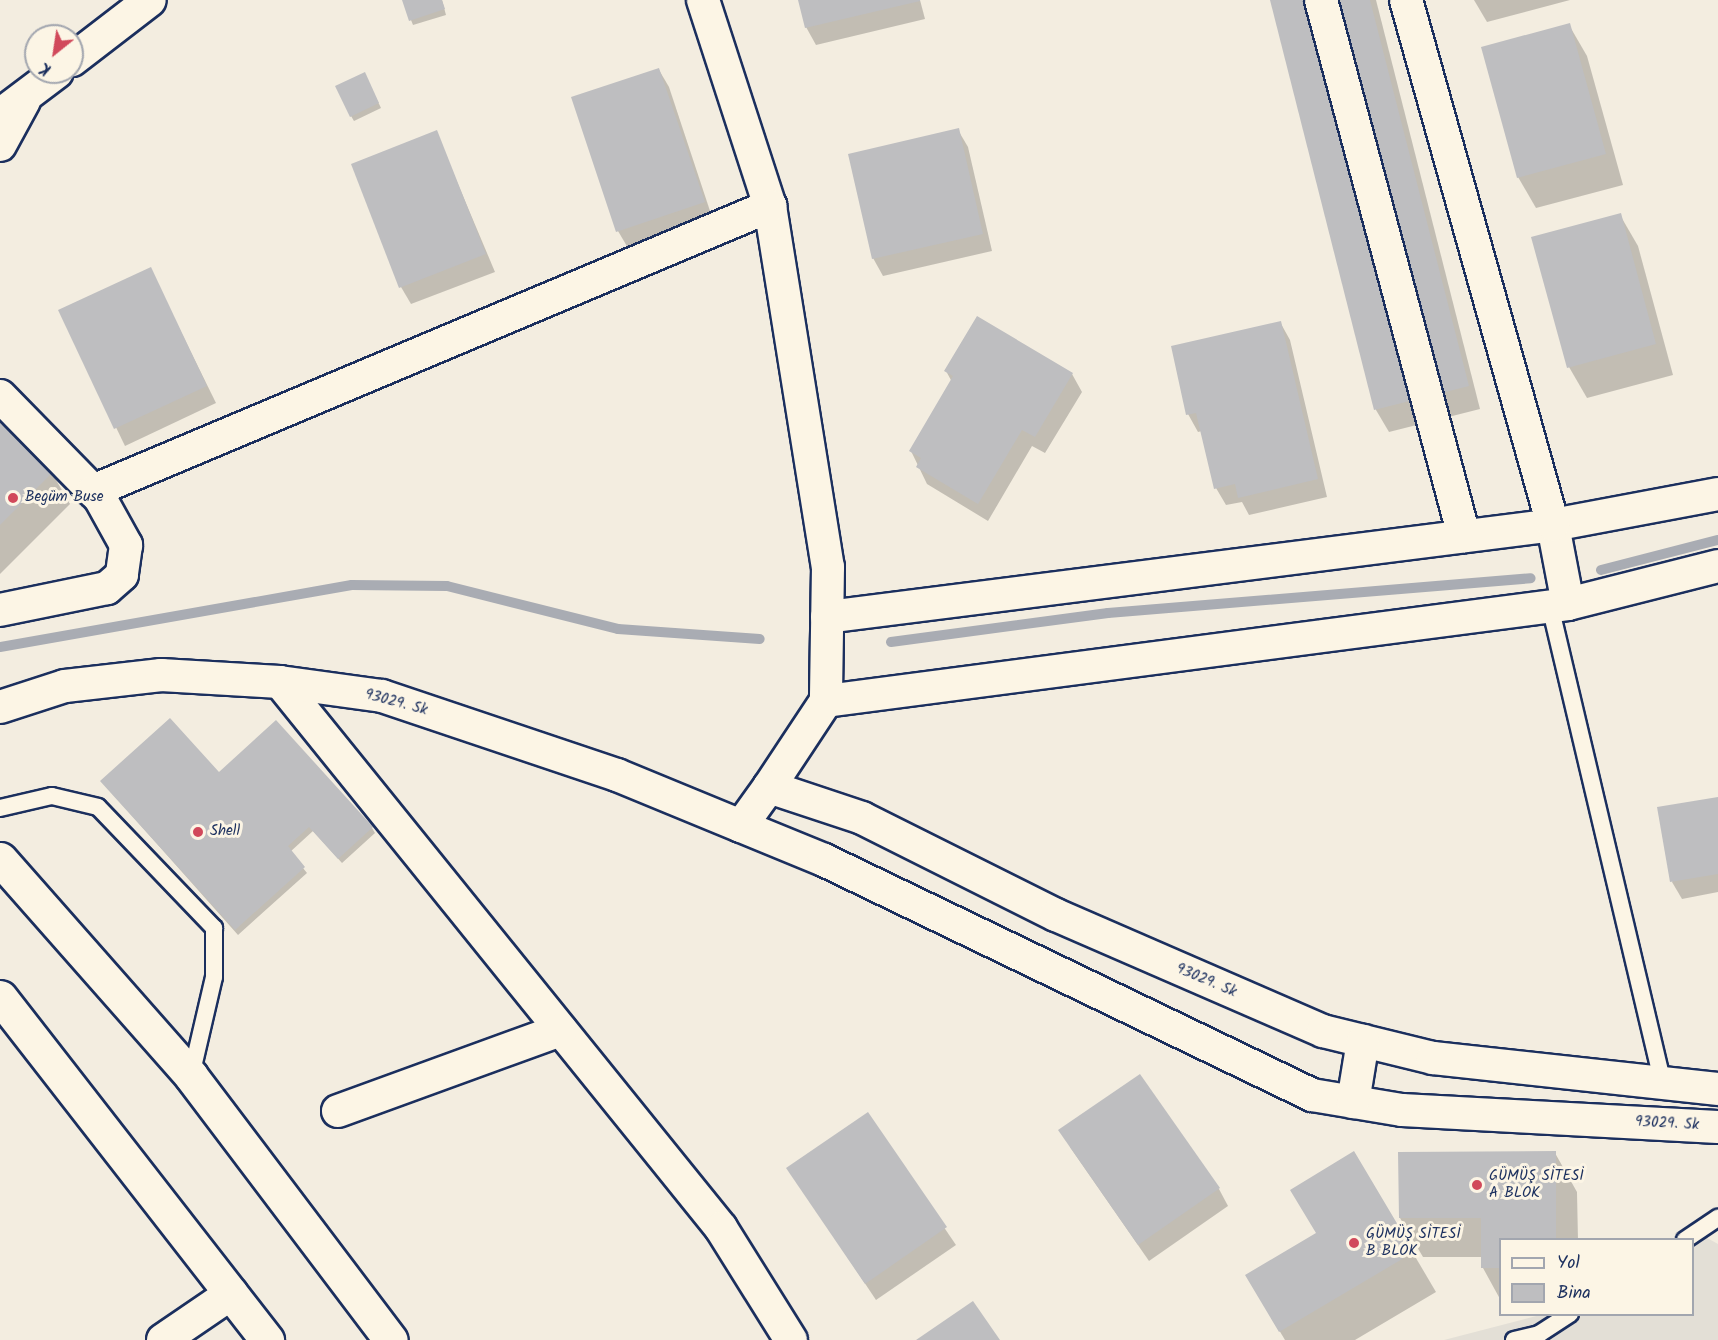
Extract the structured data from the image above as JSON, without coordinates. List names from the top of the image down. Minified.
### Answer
{"streets":{"street":["93029. Sk"]},"places":["Begüm Buse","Shell","GÜMÜŞ SİTESİ A BLOK","GÜMÜŞ SİTESİ B BLOK"],"legend":["Yol","Bina"],"north":"bottom left"}
